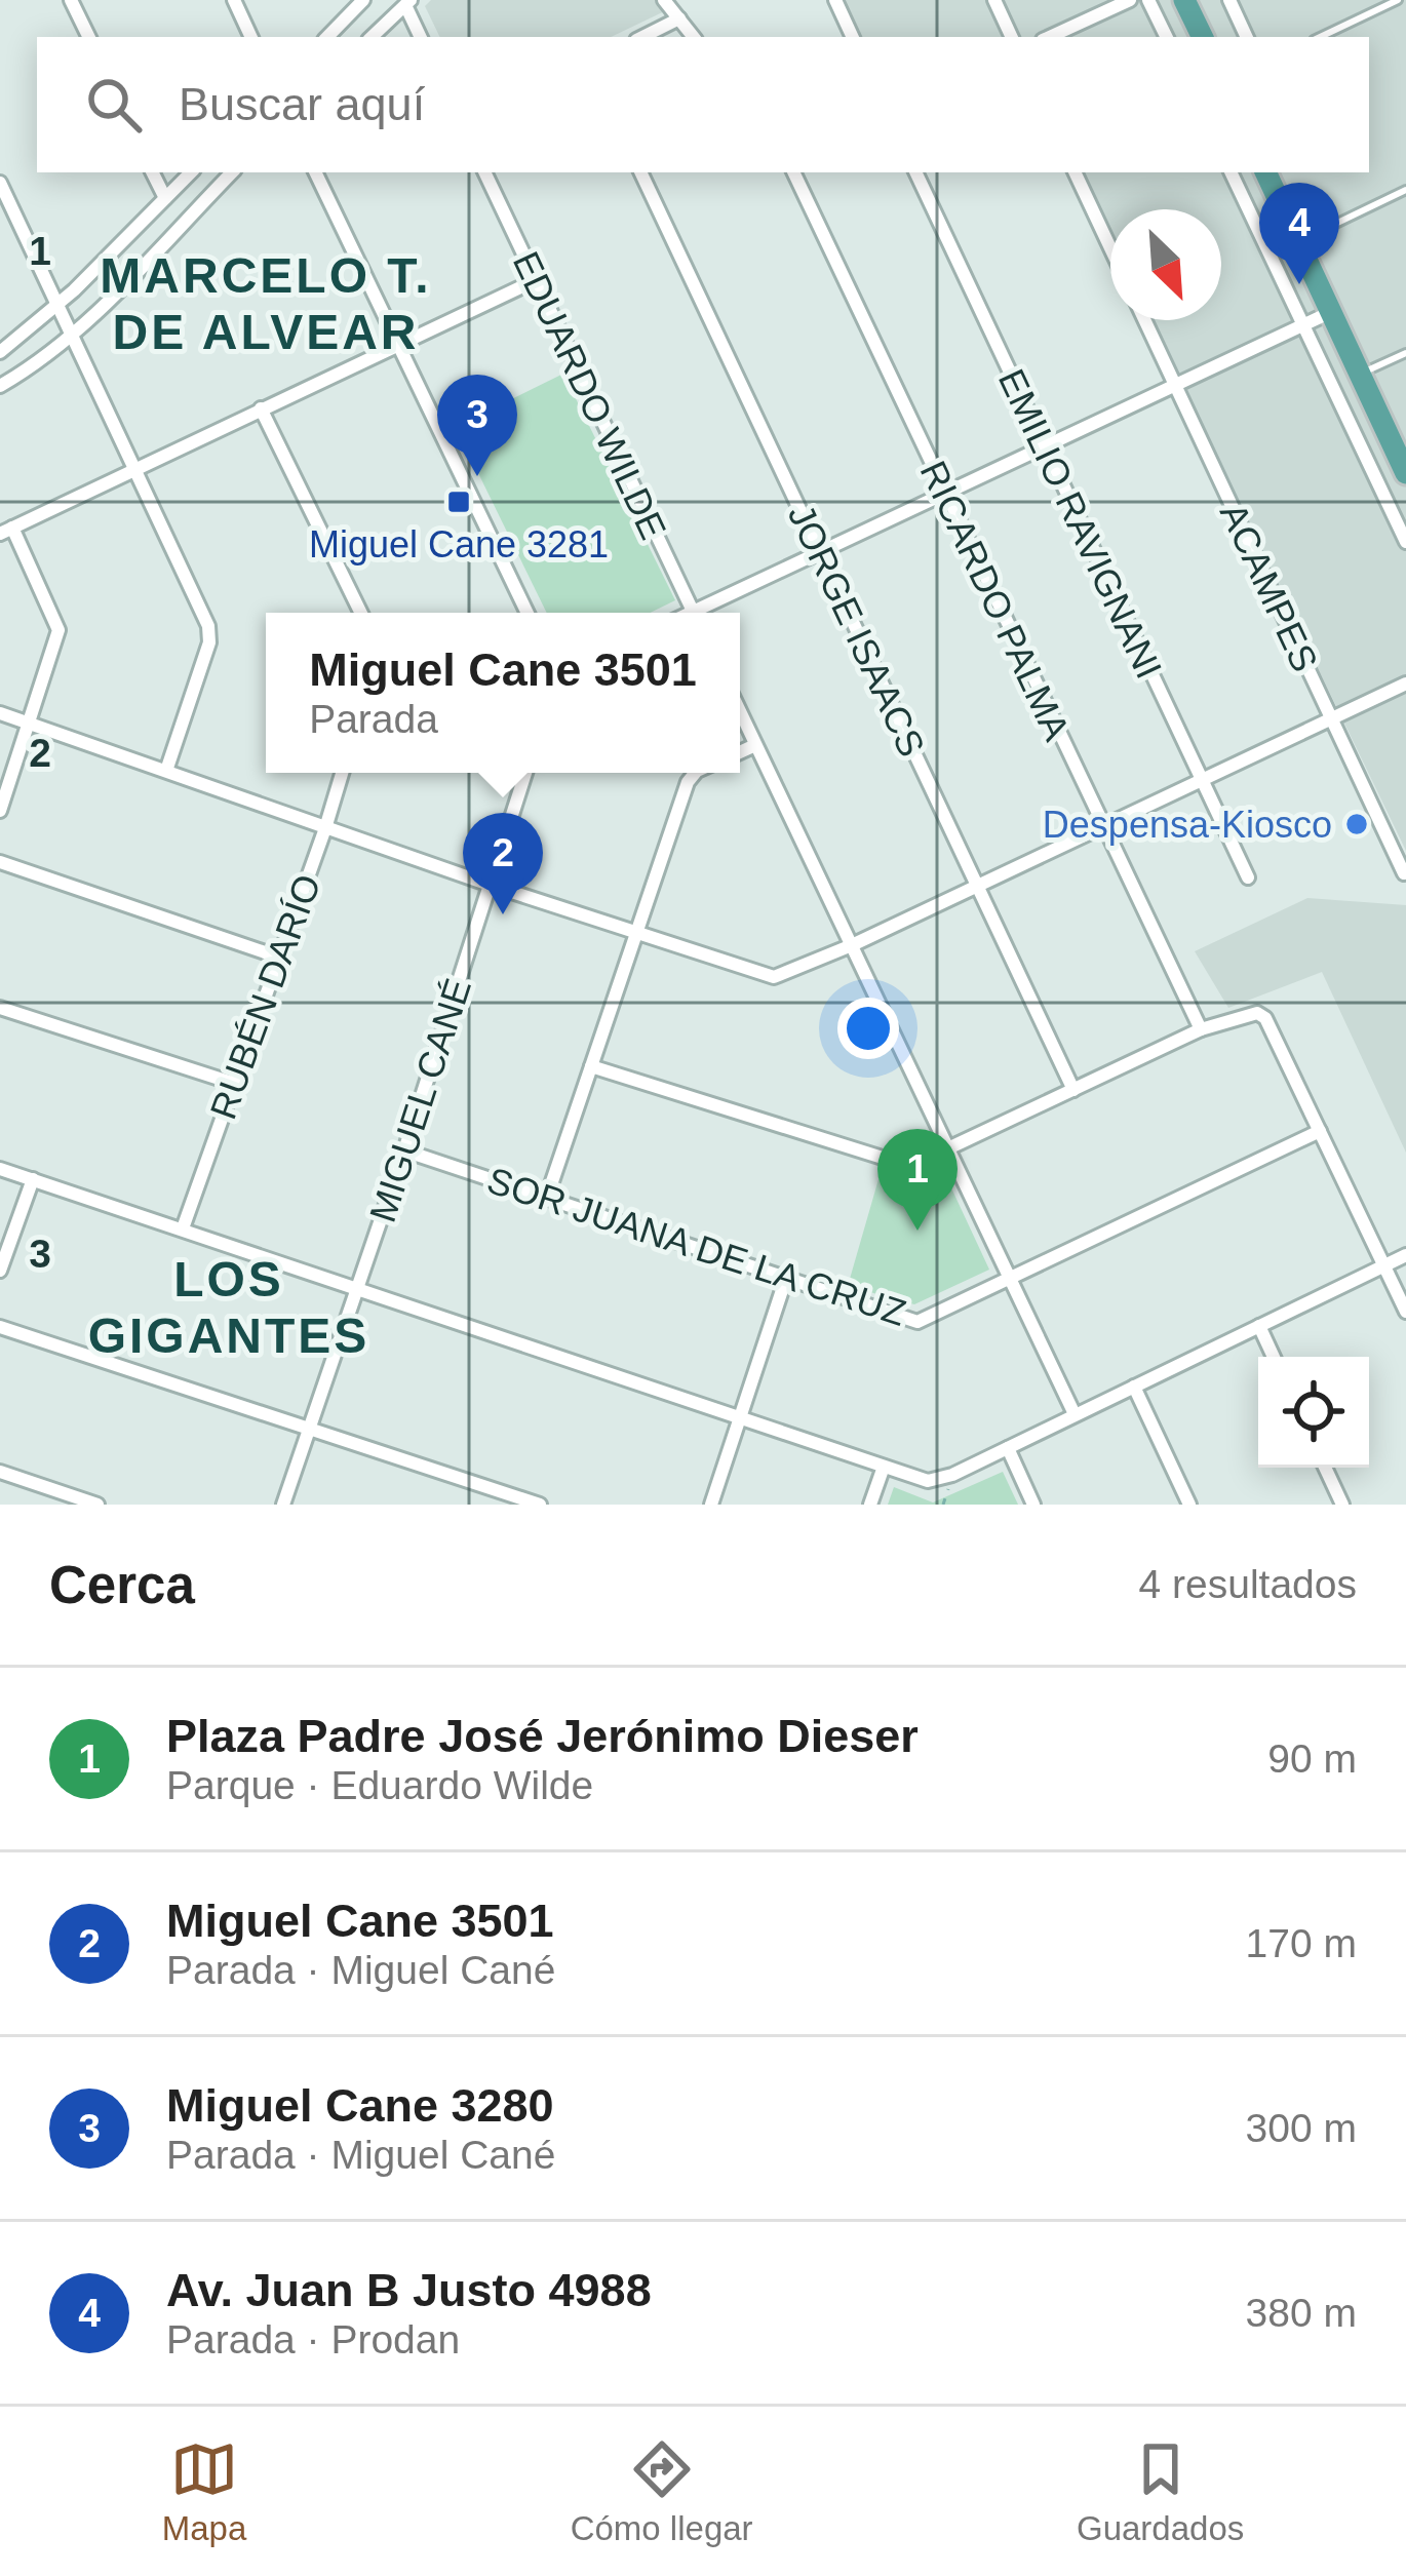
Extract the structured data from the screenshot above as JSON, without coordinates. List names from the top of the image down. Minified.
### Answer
{"streets":{"street":["EDUARDO WILDE","EMILIO RAVIGNANI","ACAMPES","RICARDO PALMA","JORGE ISAACS","RUBÉN DARÍO","MIGUEL CANÉ","SOR JUANA DE LA CRUZ"]},"crossings":[["MIGUEL CANÉ","SOR JUANA DE LA CRUZ"]],"districts":["MARCELO T. DE ALVEAR","LOS GIGANTES"],"places":{"transit":["Miguel Cane 3281"],"other":["Despensa-Kiosco"]},"north":"bottom right","page":{"search":"Buscar aquí","pins":["4","3","2","1"],"popup":["Miguel Cane 3501","Parada"],"heading":["Cerca","4 resultados"],"list":[{"mark":"1","name":"Plaza Padre José Jerónimo Dieser","note":"Parque · Eduardo Wilde","value":"90 m"},{"mark":"2","name":"Miguel Cane 3501","note":"Parada · Miguel Cané","value":"170 m"},{"mark":"3","name":"Miguel Cane 3280","note":"Parada · Miguel Cané","value":"300 m"},{"mark":"4","name":"Av. Juan B Justo 4988","note":"Parada · Prodan","value":"380 m"}],"nav":["Mapa","Cómo llegar","Guardados"]},"grid":{"rows":["1","2","3"]}}
